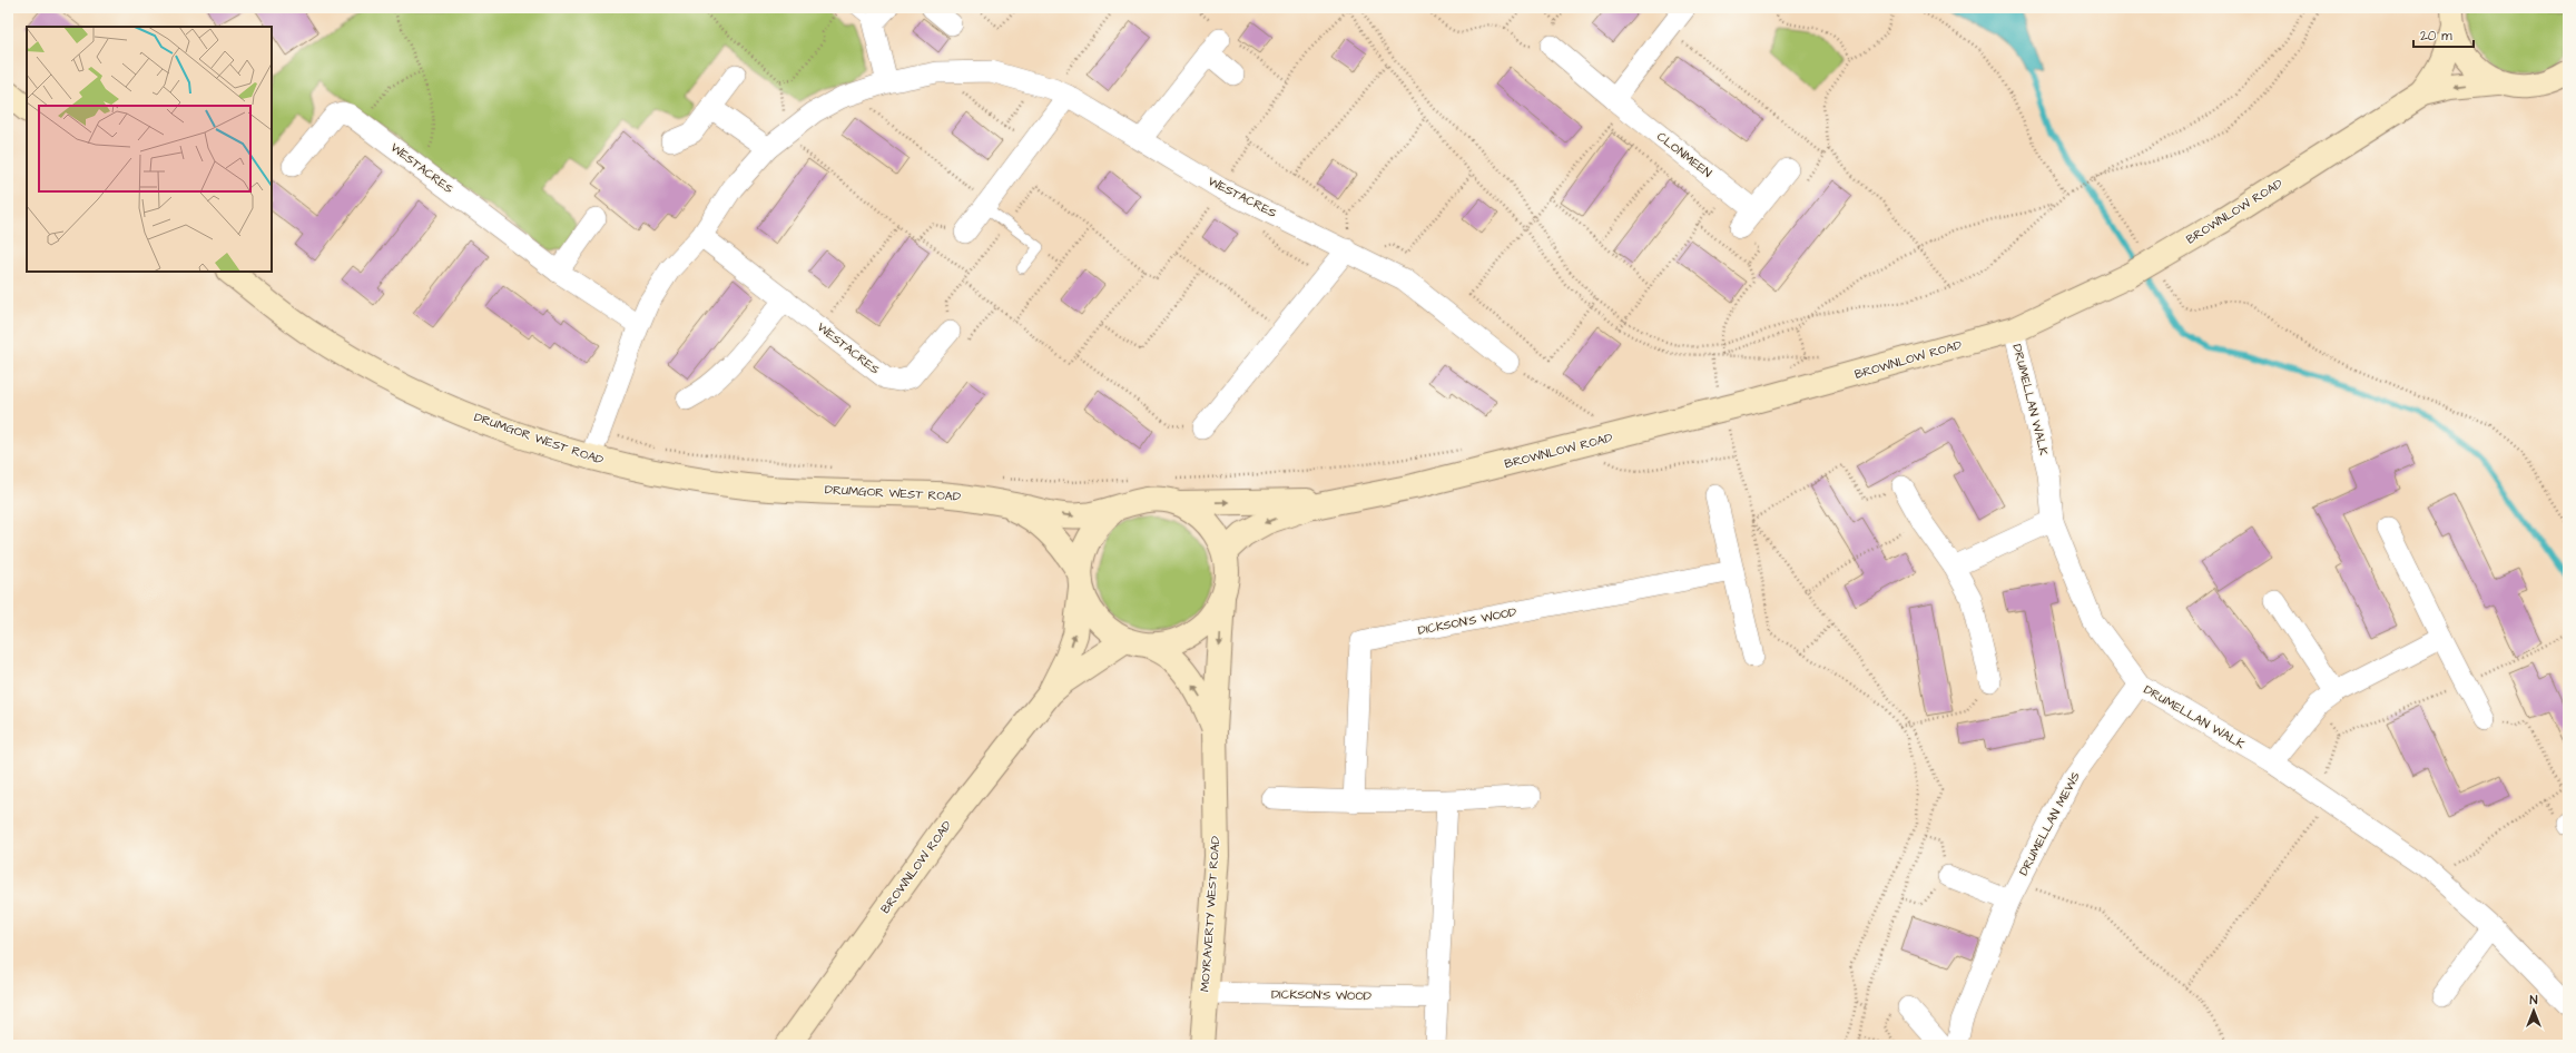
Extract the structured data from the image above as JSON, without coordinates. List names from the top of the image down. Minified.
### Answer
{"streets":{"main road":["BROWNLOW ROAD","DRUMGOR WEST ROAD","MOYRAVERTY WEST ROAD"],"street":["CLONMEEN","WESTACRES","DRUMELLAN WALK","DICKSON'S WOOD","DRUMELLAN MEWS"]},"crossings":[["WESTACRES","DRUMGOR WEST ROAD"],["BROWNLOW ROAD","DRUMELLAN WALK"],["BROWNLOW ROAD","DRUMGOR WEST ROAD"],["BROWNLOW ROAD","MOYRAVERTY WEST ROAD"],["DRUMELLAN WALK","DRUMELLAN MEWS"],["DRUMGOR WEST ROAD","MOYRAVERTY WEST ROAD"],["DICKSON'S WOOD","MOYRAVERTY WEST ROAD"]],"scale_bar":"20 m","north":"top"}
